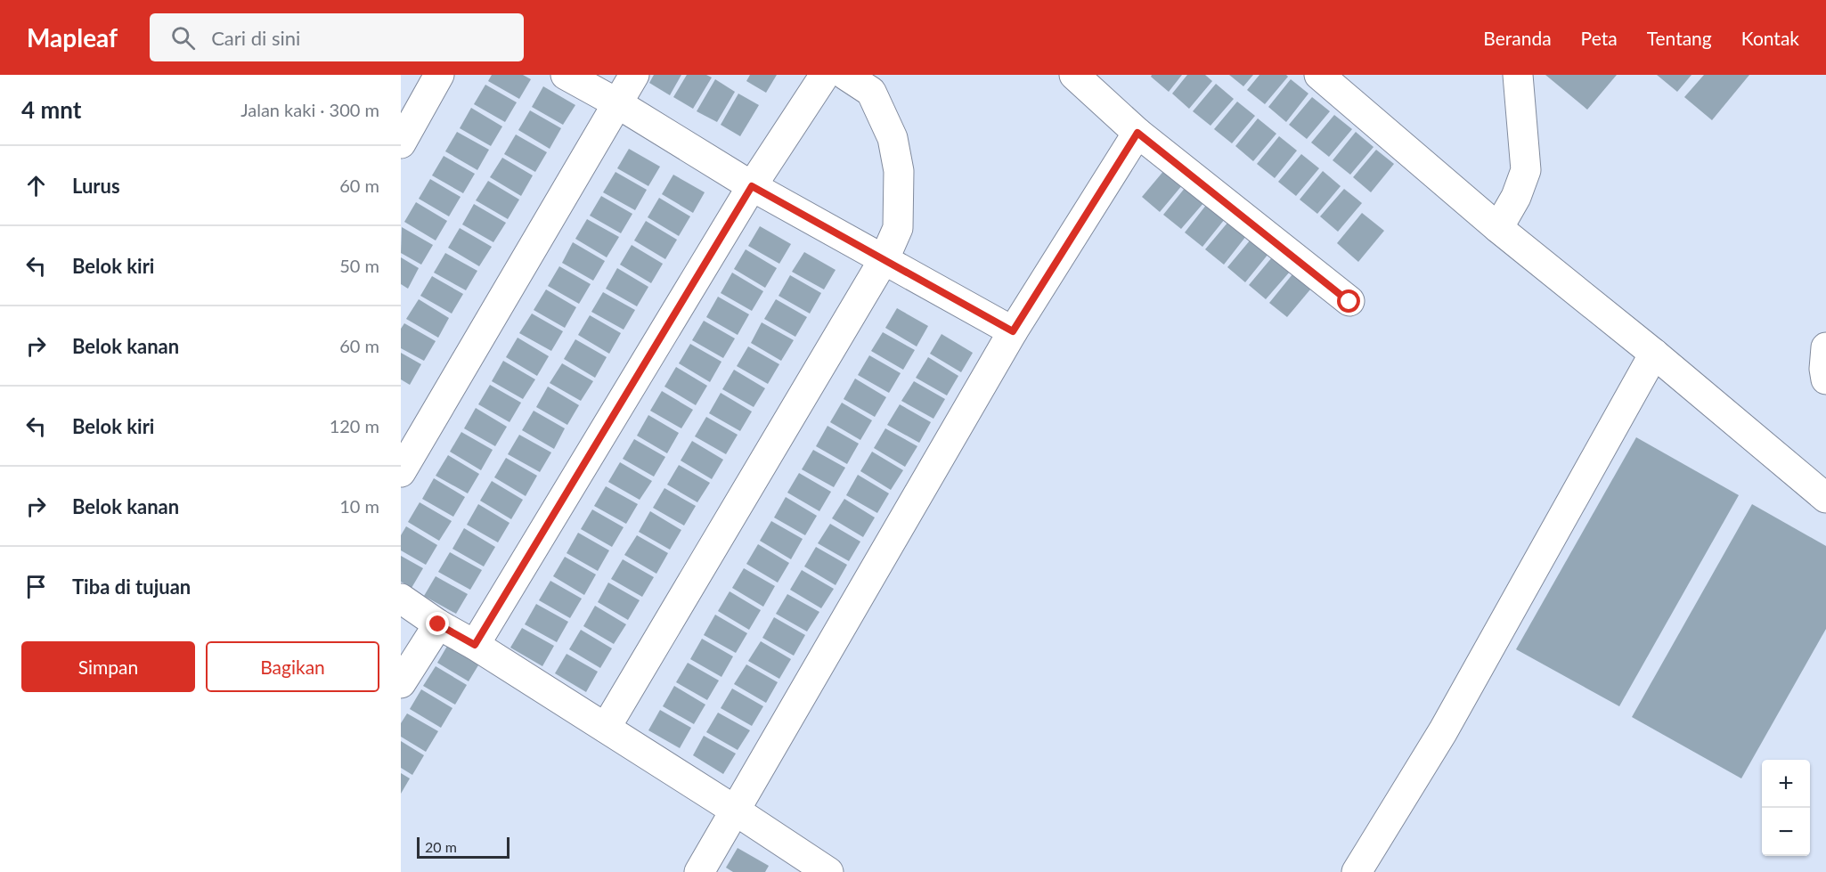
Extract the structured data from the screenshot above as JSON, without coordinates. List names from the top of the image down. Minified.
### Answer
{"scale_bar":"20 m","page":{"header":"Mapleaf","search":"Cari di sini","nav":["Beranda","Peta","Tentang","Kontak"],"heading":["4 mnt","Jalan kaki · 300 m"],"list":[["Lurus","60 m"],["Belok kiri","50 m"],["Belok kanan","60 m"],["Belok kiri","120 m"],["Belok kanan","10 m"],"Tiba di tujuan"],"buttons":["Simpan","Bagikan"],"map_buttons":["+","−"],"scale":"20 m"}}
